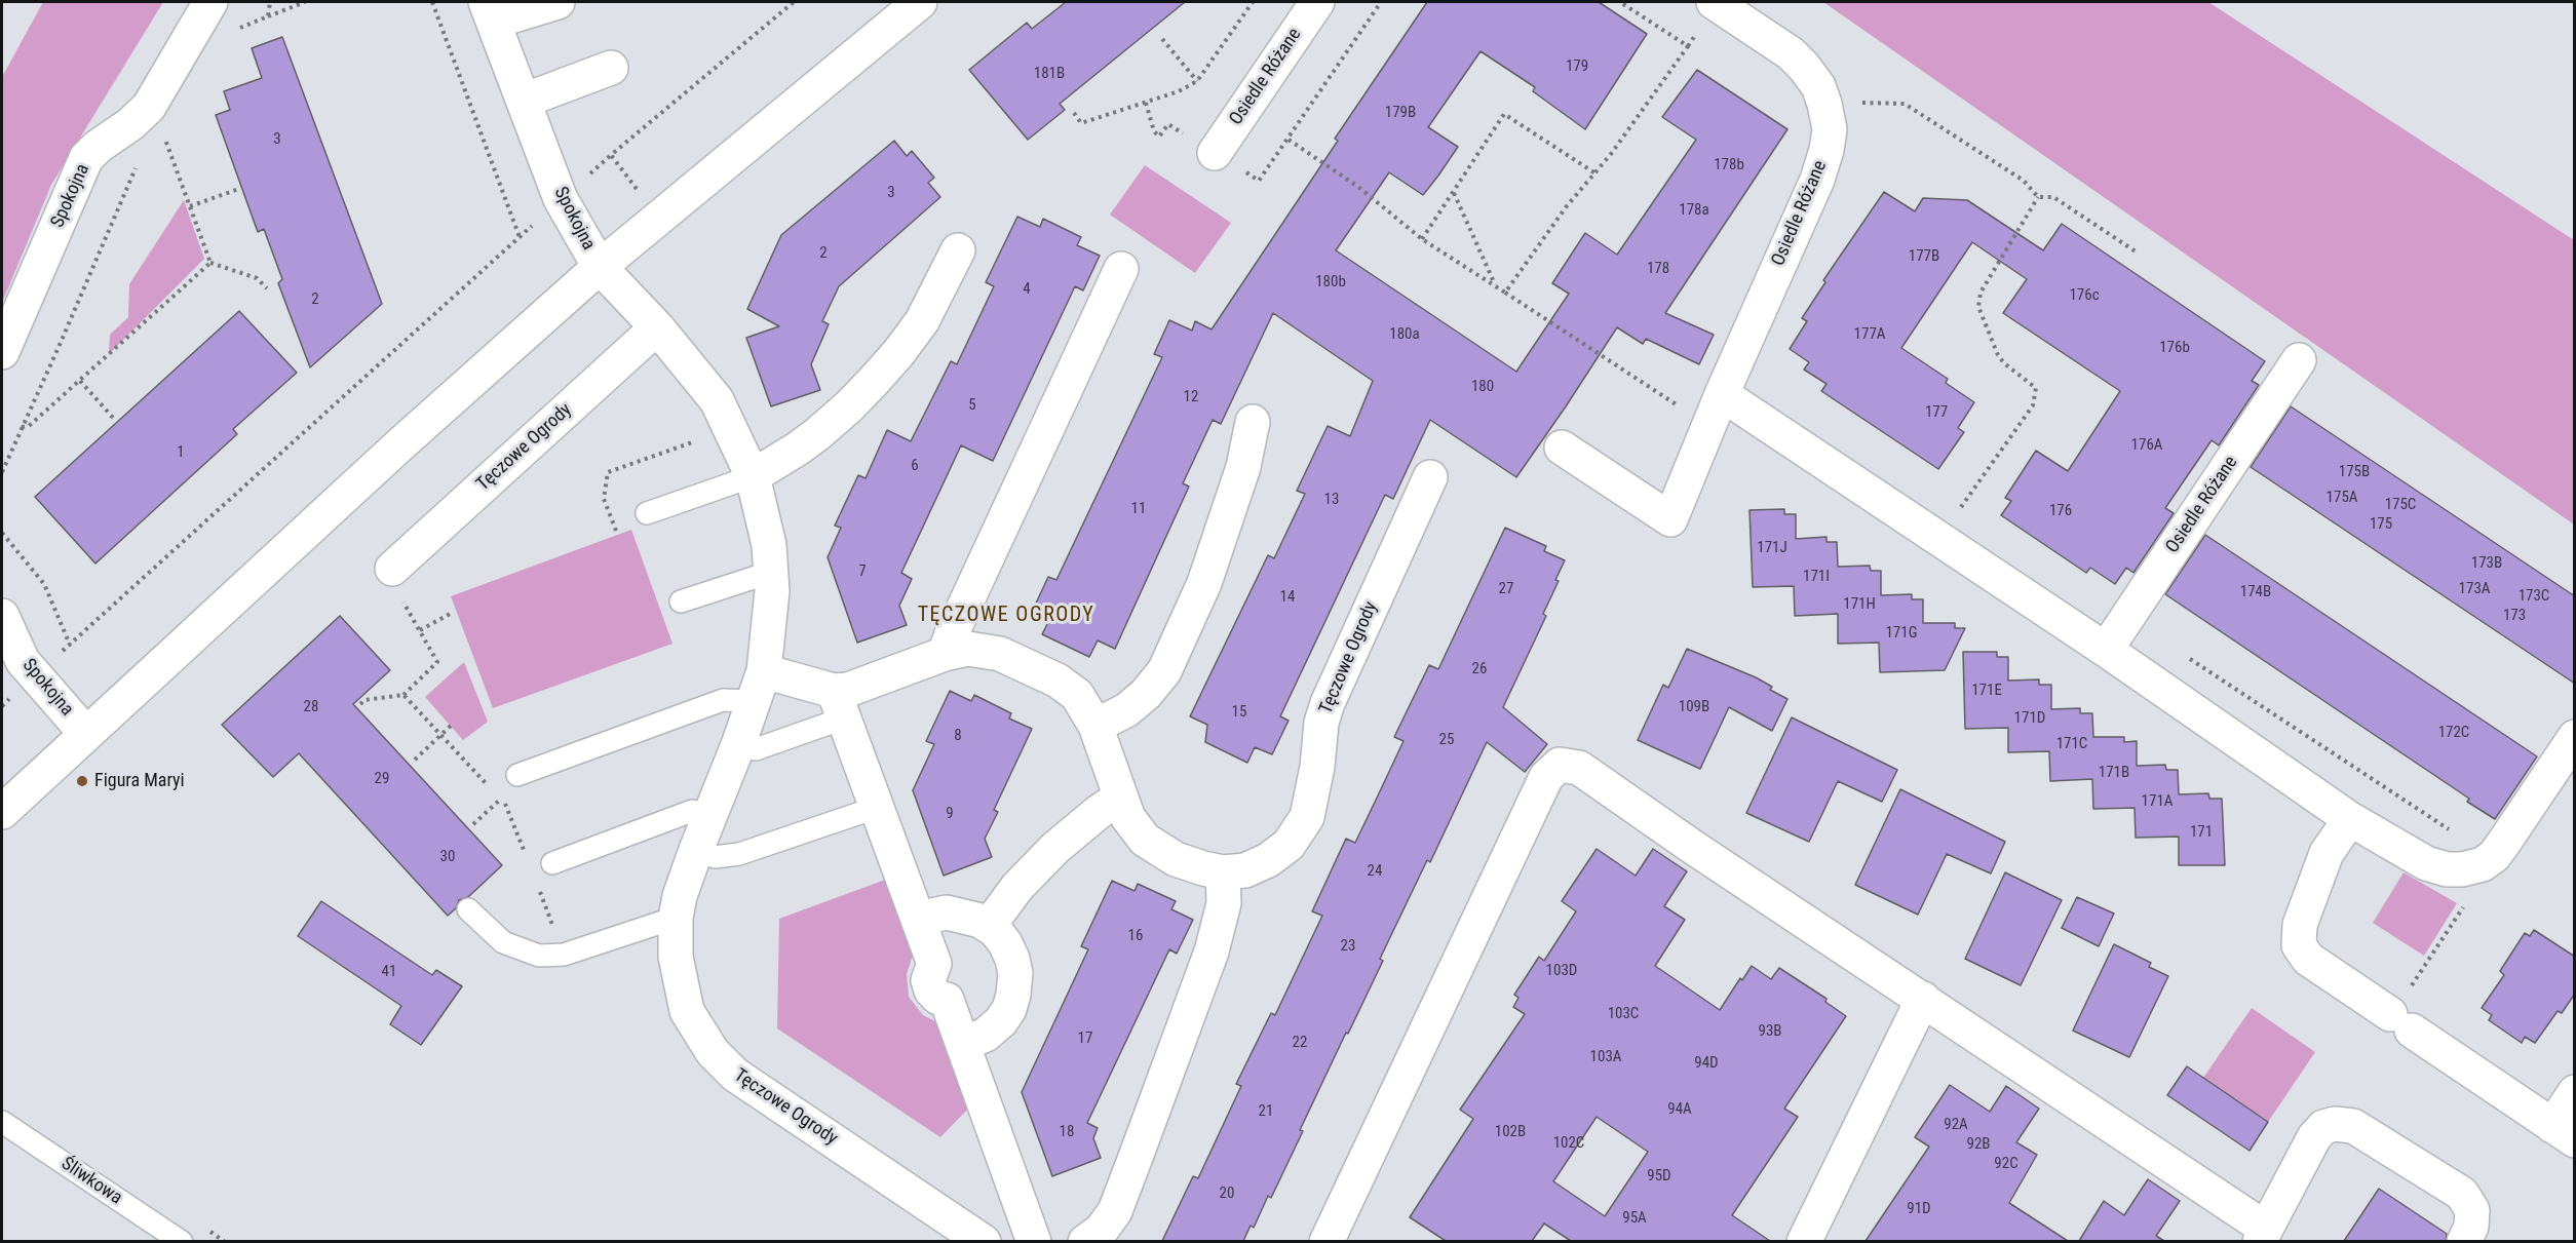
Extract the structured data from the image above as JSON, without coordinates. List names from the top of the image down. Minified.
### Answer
{"streets":{"street":["Osiedle Różane","Spokojna","Tęczowe Ogrody"],"lane":["Śliwkowa"]},"crossings":[["Spokojna","Tęczowe Ogrody"]],"districts":["TĘCZOWE OGRODY"],"places":["Figura Maryi"],"house_numbers":["179","181B","179B","3","178b","3","178a","2","177B","178","180b","4","176c","2","180a","177A","176b","180","12","5","177","176A","1","6","175B","175A","13","175C","11","176","175","171J","173B","7","171I","27","173A","174B","173C","14","171H","173","171G","26","171E","28","109B","15","171D","172C","8","25","171C","171B","29","171A","9","171","30","24","16","23","103D","41","103C","93B","17","22","103A","94D","94A","21","92A","18","102B","102C","92B","92C","95D","20","91D","95A"]}
